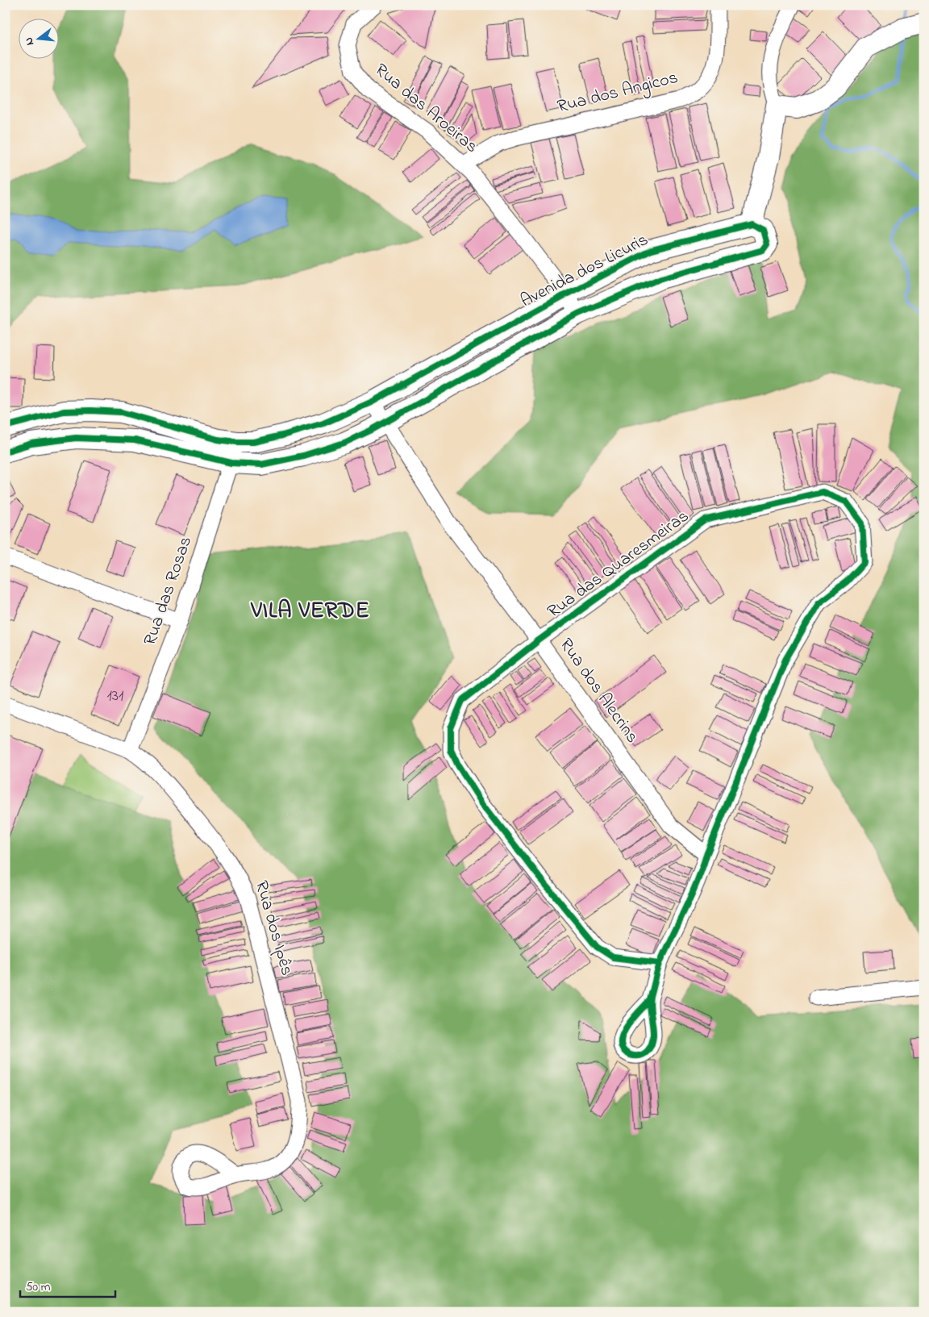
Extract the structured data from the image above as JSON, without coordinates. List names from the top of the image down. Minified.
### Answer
{"streets":{"street":["Rua dos Angicos","Rua das Aroeiras","Avenida dos Licuris","Rua das Quaresmeiras","Rua das Rosas","Rua dos Alecrins","Rua dos Ipês"]},"crossings":[["Rua dos Angicos","Rua das Aroeiras"],["Rua das Aroeiras","Avenida dos Licuris"],["Avenida dos Licuris","Rua das Rosas"],["Avenida dos Licuris","Rua dos Alecrins"],["Rua das Quaresmeiras","Rua dos Alecrins"],["Rua das Rosas","Rua dos Ipês"]],"districts":["VILA VERDE"],"house_numbers":["131"],"scale_bar":"50 m","north":"left"}
